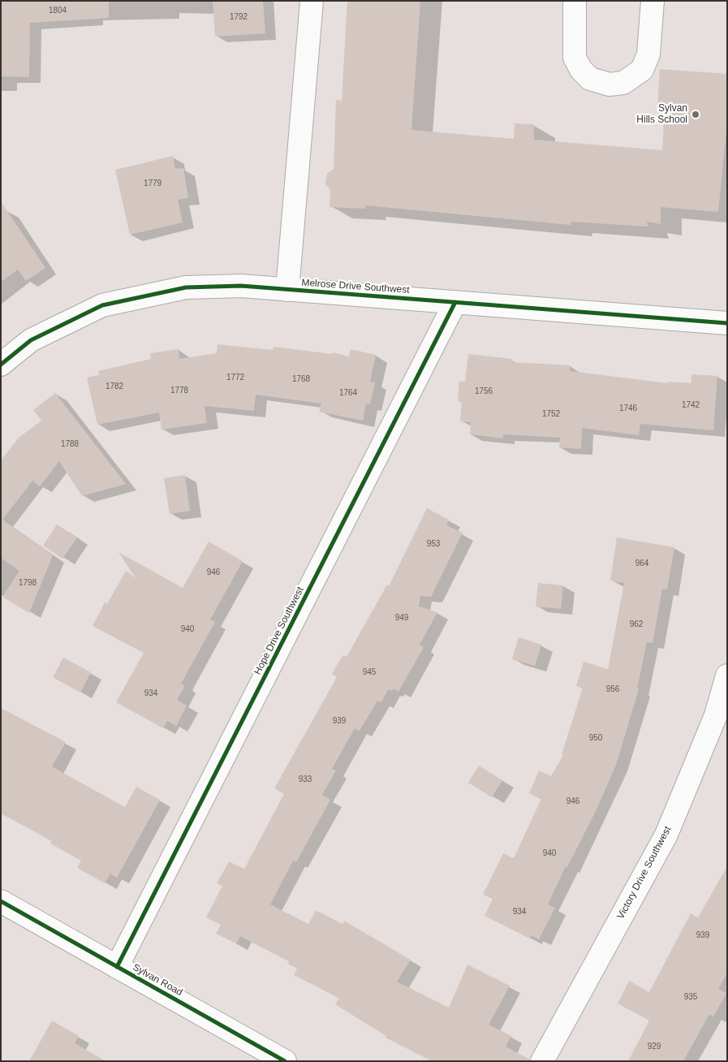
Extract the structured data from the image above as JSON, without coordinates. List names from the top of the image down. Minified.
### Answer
{"streets":{"street":["Melrose Drive Southwest","Hope Drive Southwest","Victory Drive Southwest","Sylvan Road"]},"crossings":[["Melrose Drive Southwest","Hope Drive Southwest"],["Hope Drive Southwest","Sylvan Road"]],"places":["Sylvan Hills School"],"house_numbers":["1804","1792","1779","1772","1768","1782","1778","1756","1764","1742","1746","1752","1788","953","964","946","1798","949","962","940","945","956","934","939","950","933","946","940","934","939","935","929"]}
